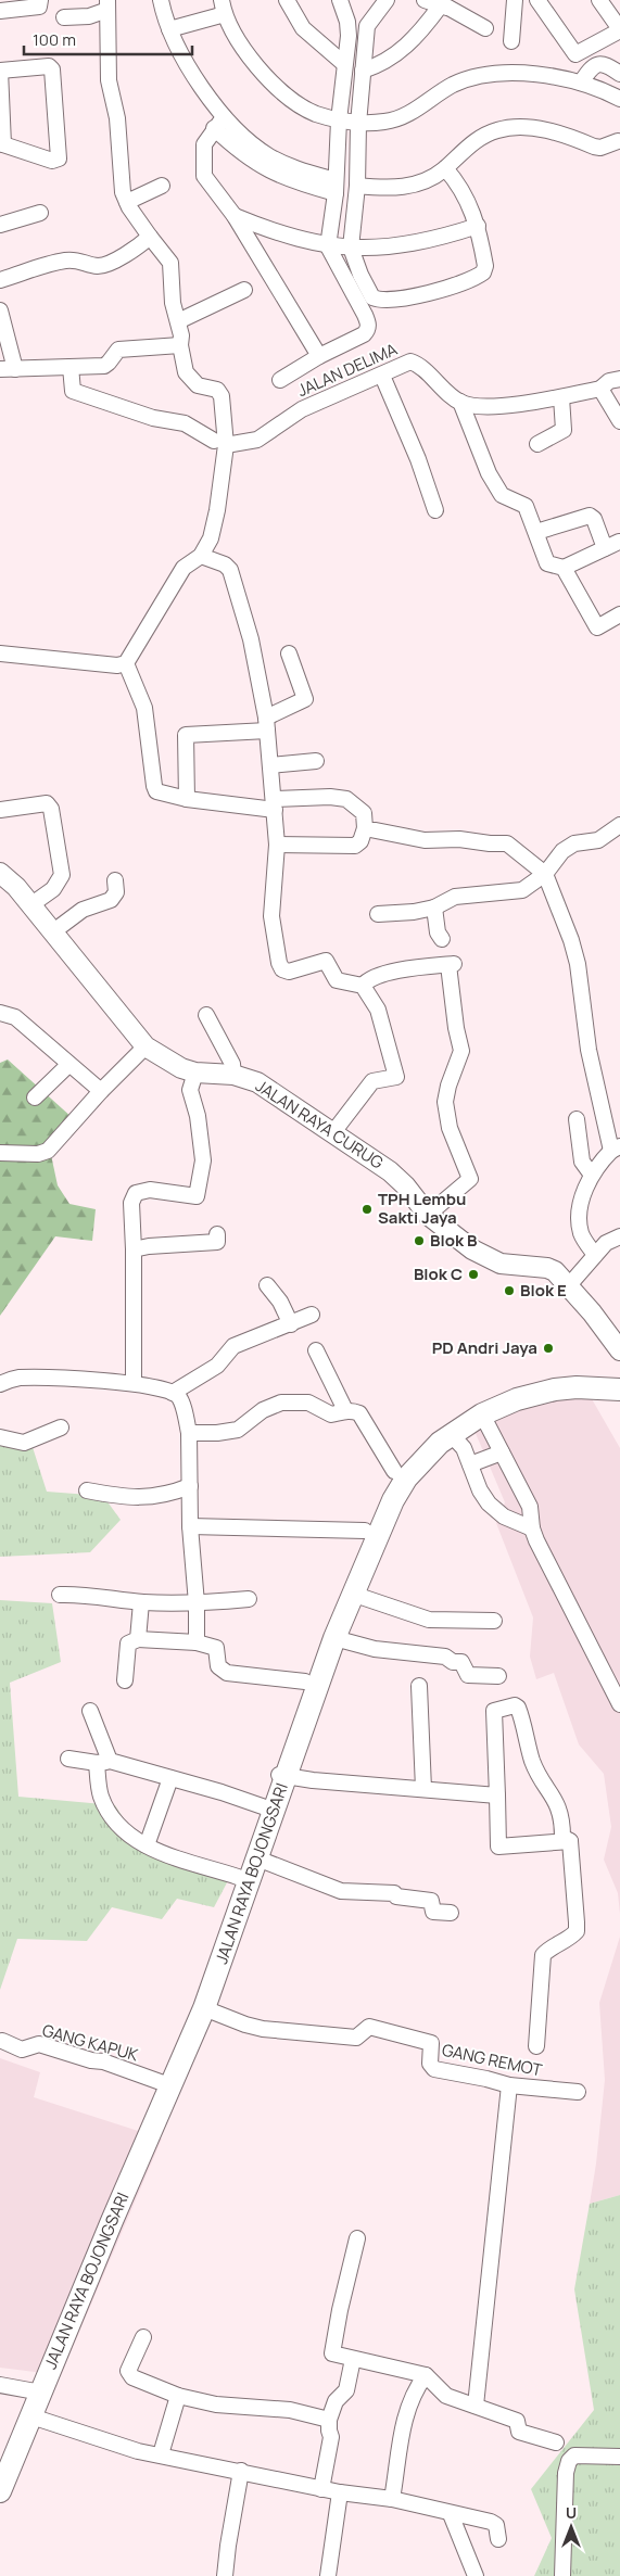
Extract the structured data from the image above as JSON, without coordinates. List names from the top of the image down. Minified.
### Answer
{"streets":{"highway":["JALAN RAYA BOJONGSARI"],"main road":["JALAN RAYA CURUG"],"street":["JALAN DELIMA","GANG KAPUK","GANG REMOT"]},"crossings":[["JALAN RAYA BOJONGSARI","GANG KAPUK"],["JALAN RAYA BOJONGSARI","GANG REMOT"]],"places":["TPH Lembu Sakti Jaya","Blok B","Blok C","Blok E","PD Andri Jaya"],"scale_bar":"100 m","north":"top"}
